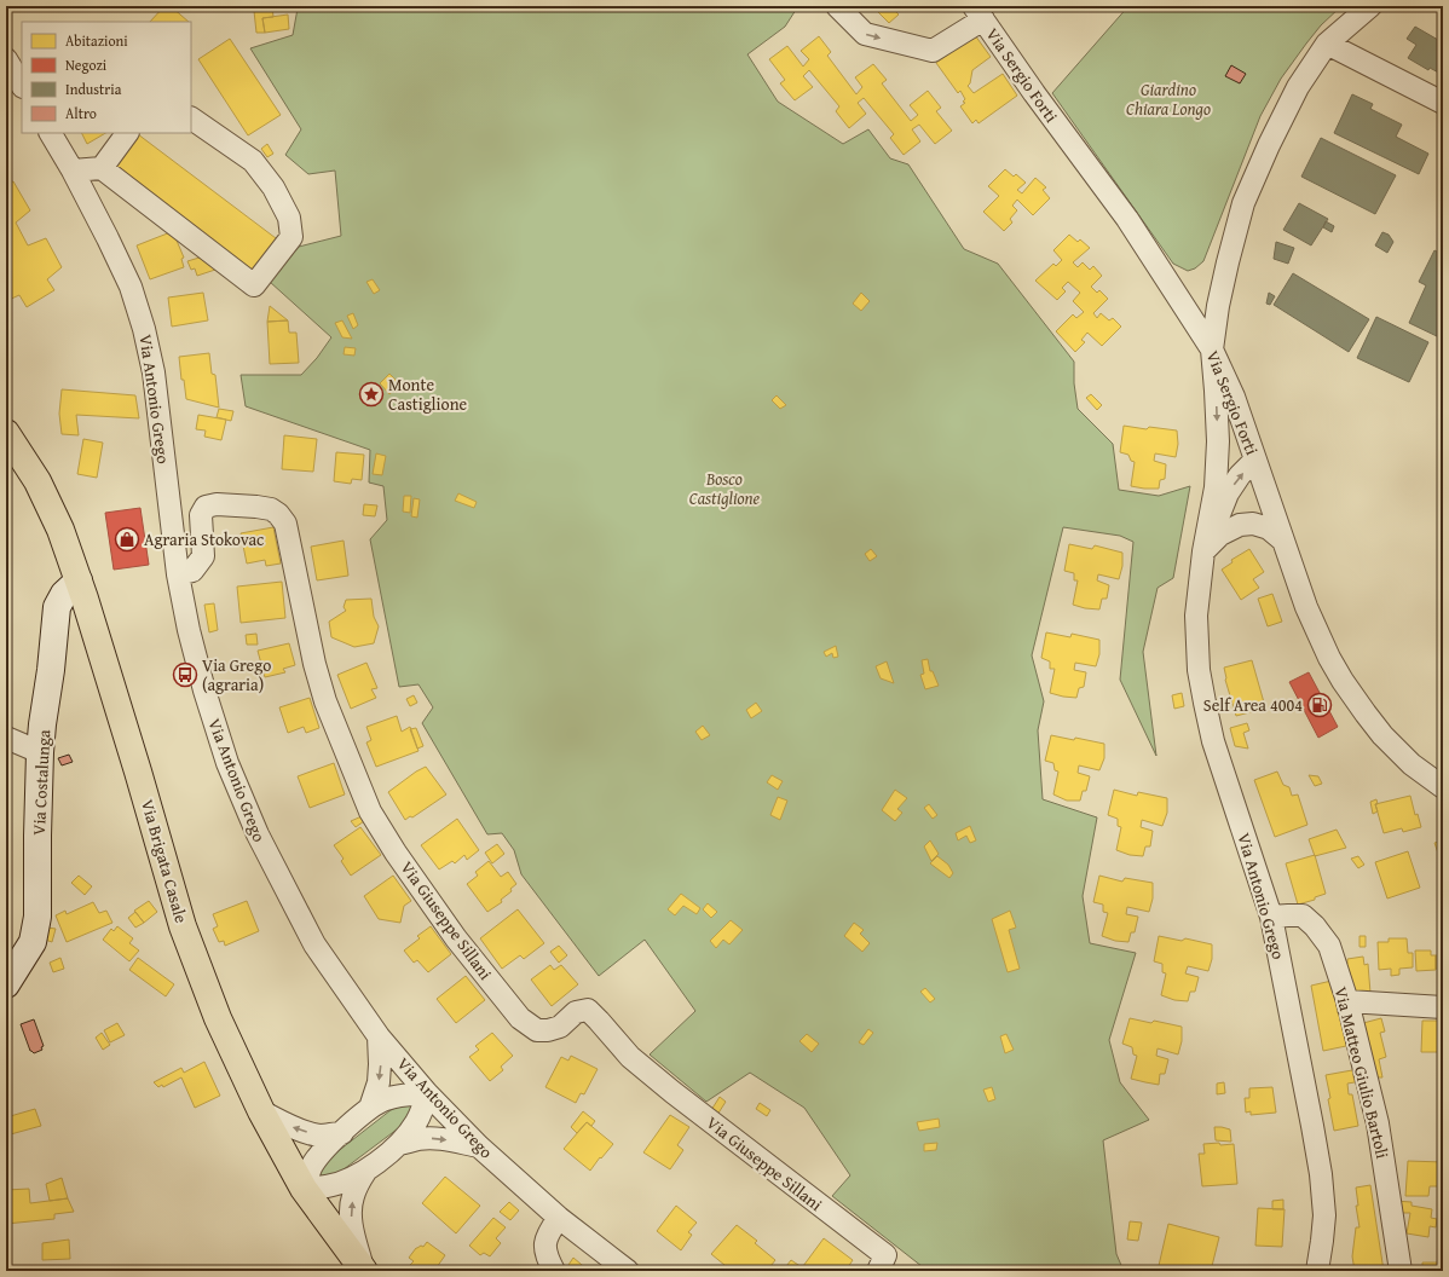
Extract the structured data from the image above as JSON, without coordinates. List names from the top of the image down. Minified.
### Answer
{"streets":{"main road":["Via Brigata Casale"],"street":["Via Sergio Forti","Via Antonio Grego","Via Costalunga","Via Giuseppe Sillani","Via Matteo Giulio Bartoli"]},"crossings":[["Via Sergio Forti","Via Antonio Grego"],["Via Antonio Grego","Via Giuseppe Sillani"],["Via Antonio Grego","Via Matteo Giulio Bartoli"],["Via Costalunga","Via Brigata Casale"]],"parks":["Giardino Chiara Longo","Bosco Castiglione"],"places":{"place":["Monte Castiglione"],"shop":["Agraria Stokovac"],"bus stop":["Via Grego (agraria)"],"fuel station":["Self Area 4004"]},"legend":["Abitazioni","Negozi","Industria","Altro"]}
